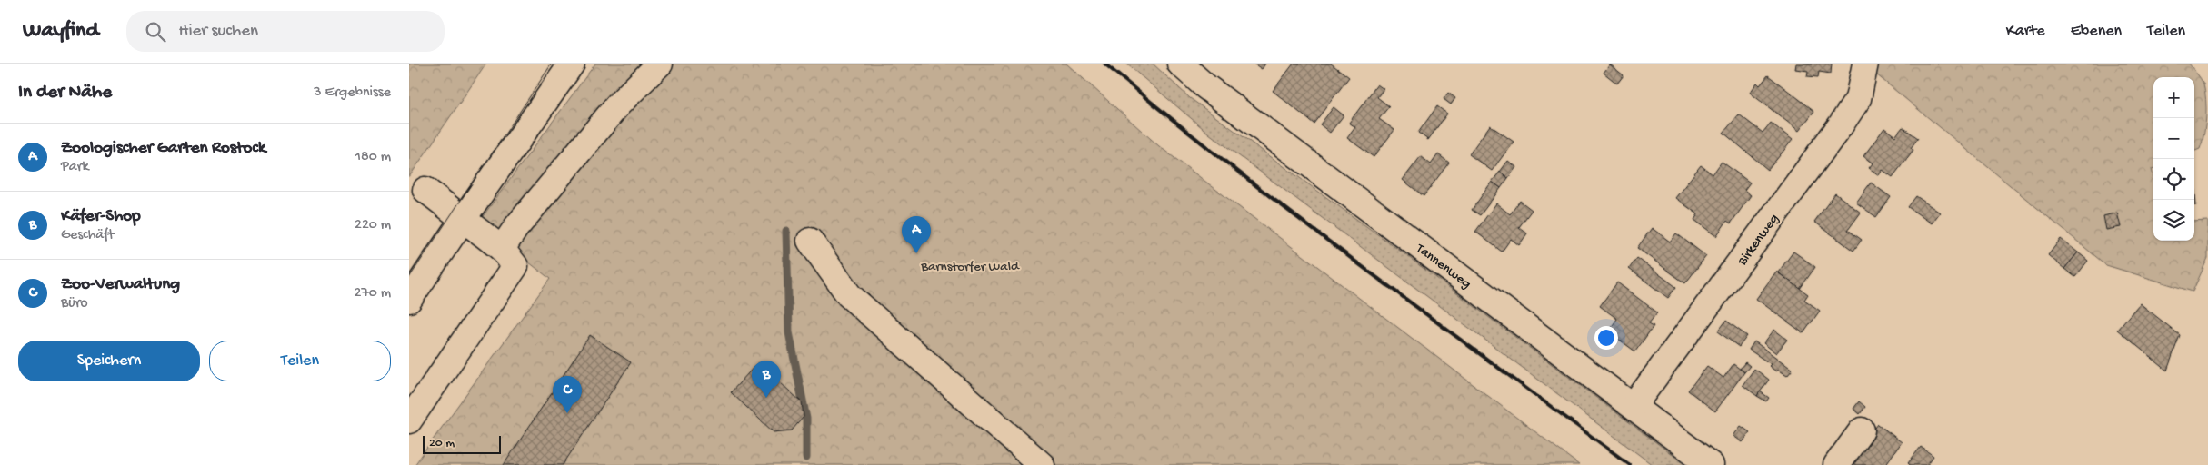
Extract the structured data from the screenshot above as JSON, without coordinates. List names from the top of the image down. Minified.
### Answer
{"streets":{"street":["Birkenweg","Tannenweg"]},"crossings":[["Birkenweg","Tannenweg"]],"parks":["Barnstorfer Wald"],"scale_bar":"20 m","page":{"header":"Wayfind","search":"Hier suchen","nav":["Karte","Ebenen","Teilen"],"heading":["In der Nähe","3 Ergebnisse"],"map_buttons":["+","−"],"list":[{"mark":"A","name":"Zoologischer Garten Rostock","note":"Park","value":"180 m"},{"mark":"B","name":"Käfer-Shop","note":"Geschäft","value":"220 m"},{"mark":"C","name":"Zoo-Verwaltung","note":"Büro","value":"270 m"}],"pins":["A","B","C"],"buttons":["Speichern","Teilen"],"scale":"20 m"}}
